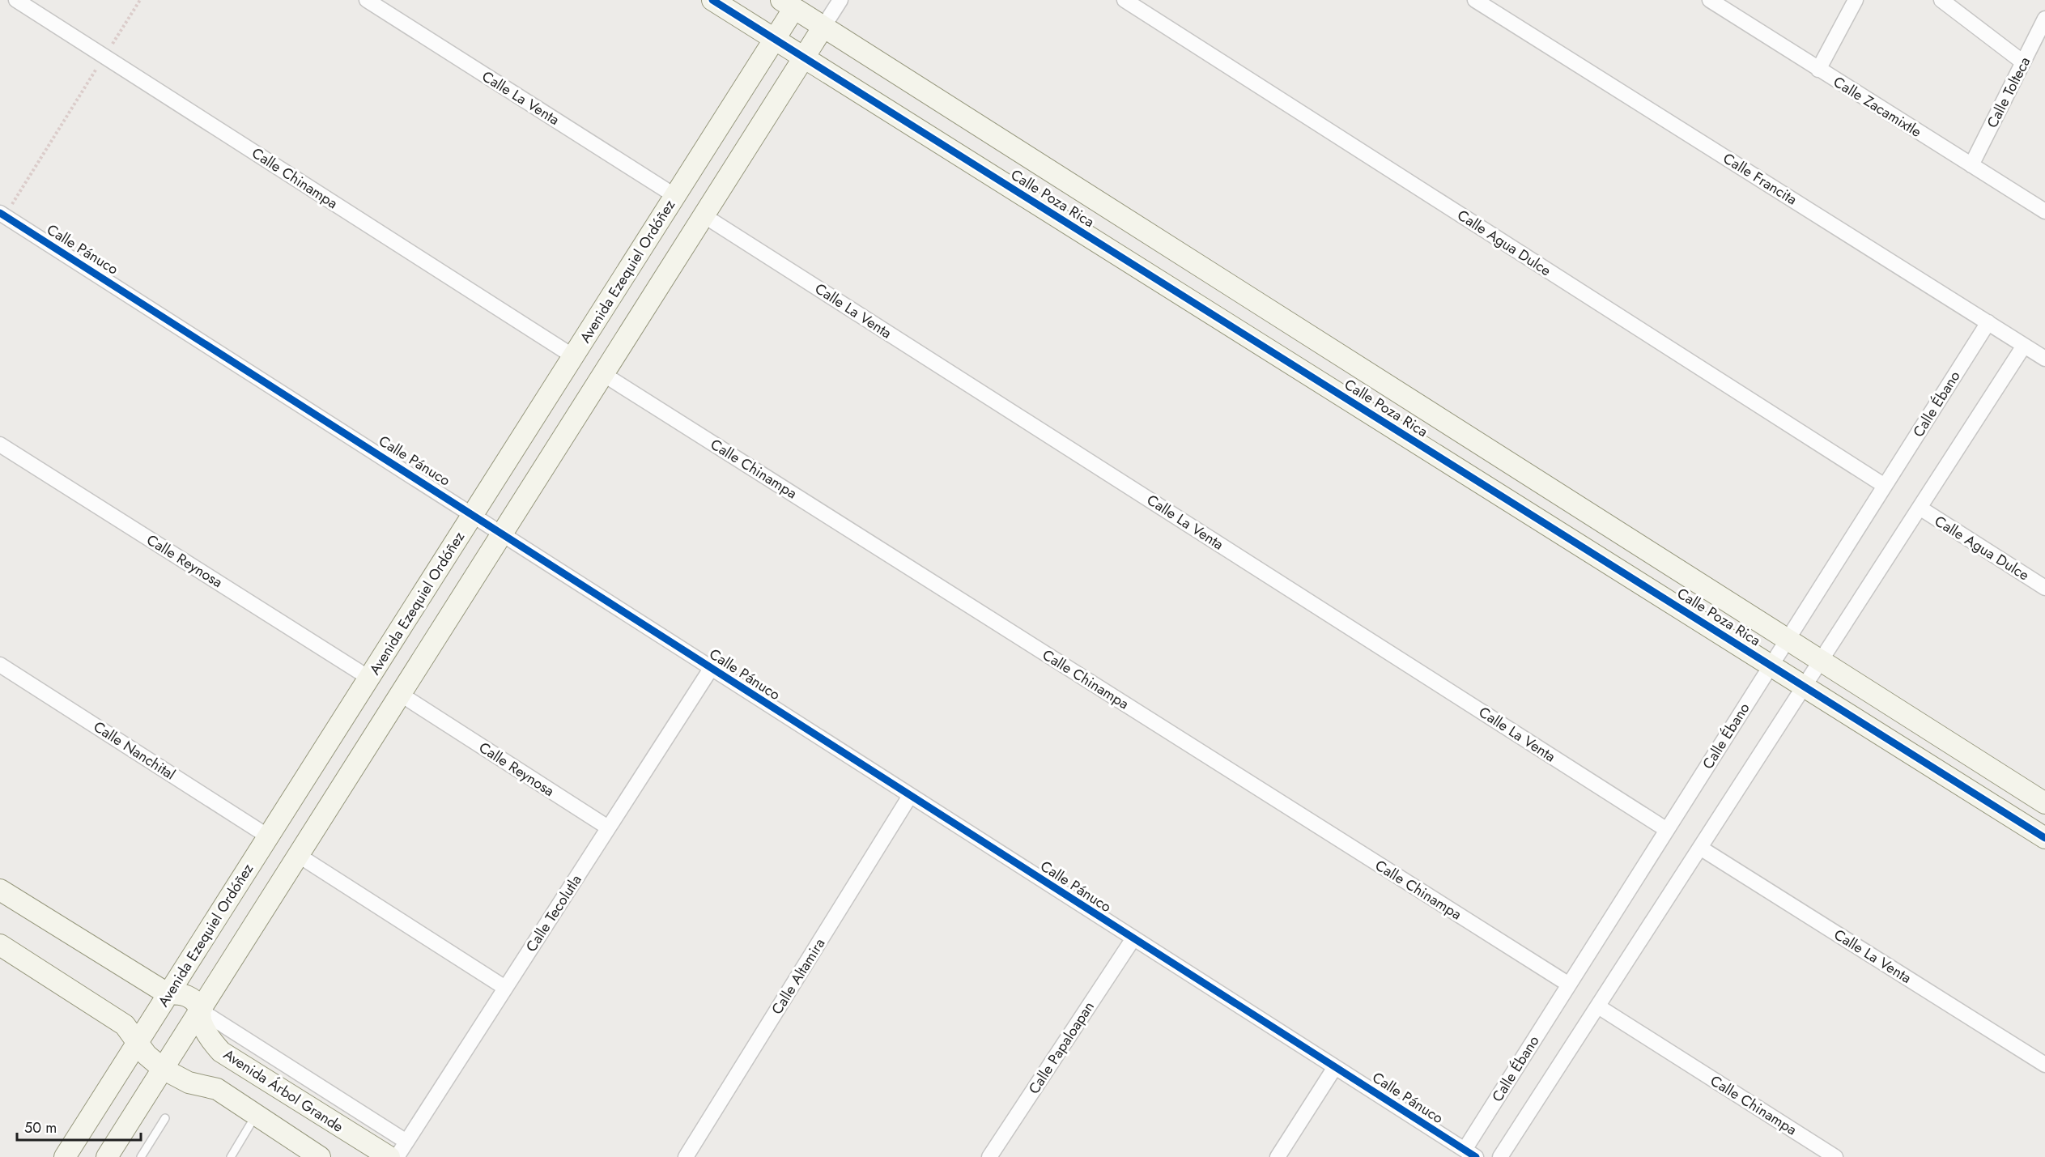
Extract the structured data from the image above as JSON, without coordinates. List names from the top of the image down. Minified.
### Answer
{"streets":{"street":["Calle Tolteca","Calle La Venta","Calle Zacamixtle","Calle Chinampa","Calle Francita","Calle Poza Rica","Calle Agua Dulce","Calle Pánuco","Avenida Ezequiel Ordóñez","Calle Ébano","Calle Reynosa","Calle Nanchital","Calle Tecolutla","Calle Altamira","Calle Papaloapan","Avenida Árbol Grande"]},"crossings":[["Calle Tolteca","Calle Zacamixtle"],["Calle La Venta","Avenida Ezequiel Ordóñez"],["Calle La Venta","Calle Ébano"],["Calle Chinampa","Avenida Ezequiel Ordóñez"],["Calle Chinampa","Calle Ébano"],["Calle Francita","Calle Ébano"],["Calle Poza Rica","Avenida Ezequiel Ordóñez"],["Calle Poza Rica","Calle Ébano"],["Calle Agua Dulce","Calle Ébano"],["Calle Pánuco","Avenida Ezequiel Ordóñez"],["Calle Pánuco","Calle Ébano"],["Calle Pánuco","Calle Tecolutla"],["Calle Pánuco","Calle Altamira"],["Calle Pánuco","Calle Papaloapan"],["Avenida Ezequiel Ordóñez","Calle Reynosa"],["Avenida Ezequiel Ordóñez","Calle Nanchital"],["Avenida Ezequiel Ordóñez","Avenida Árbol Grande"],["Calle Reynosa","Calle Tecolutla"]],"scale_bar":"50 m"}
